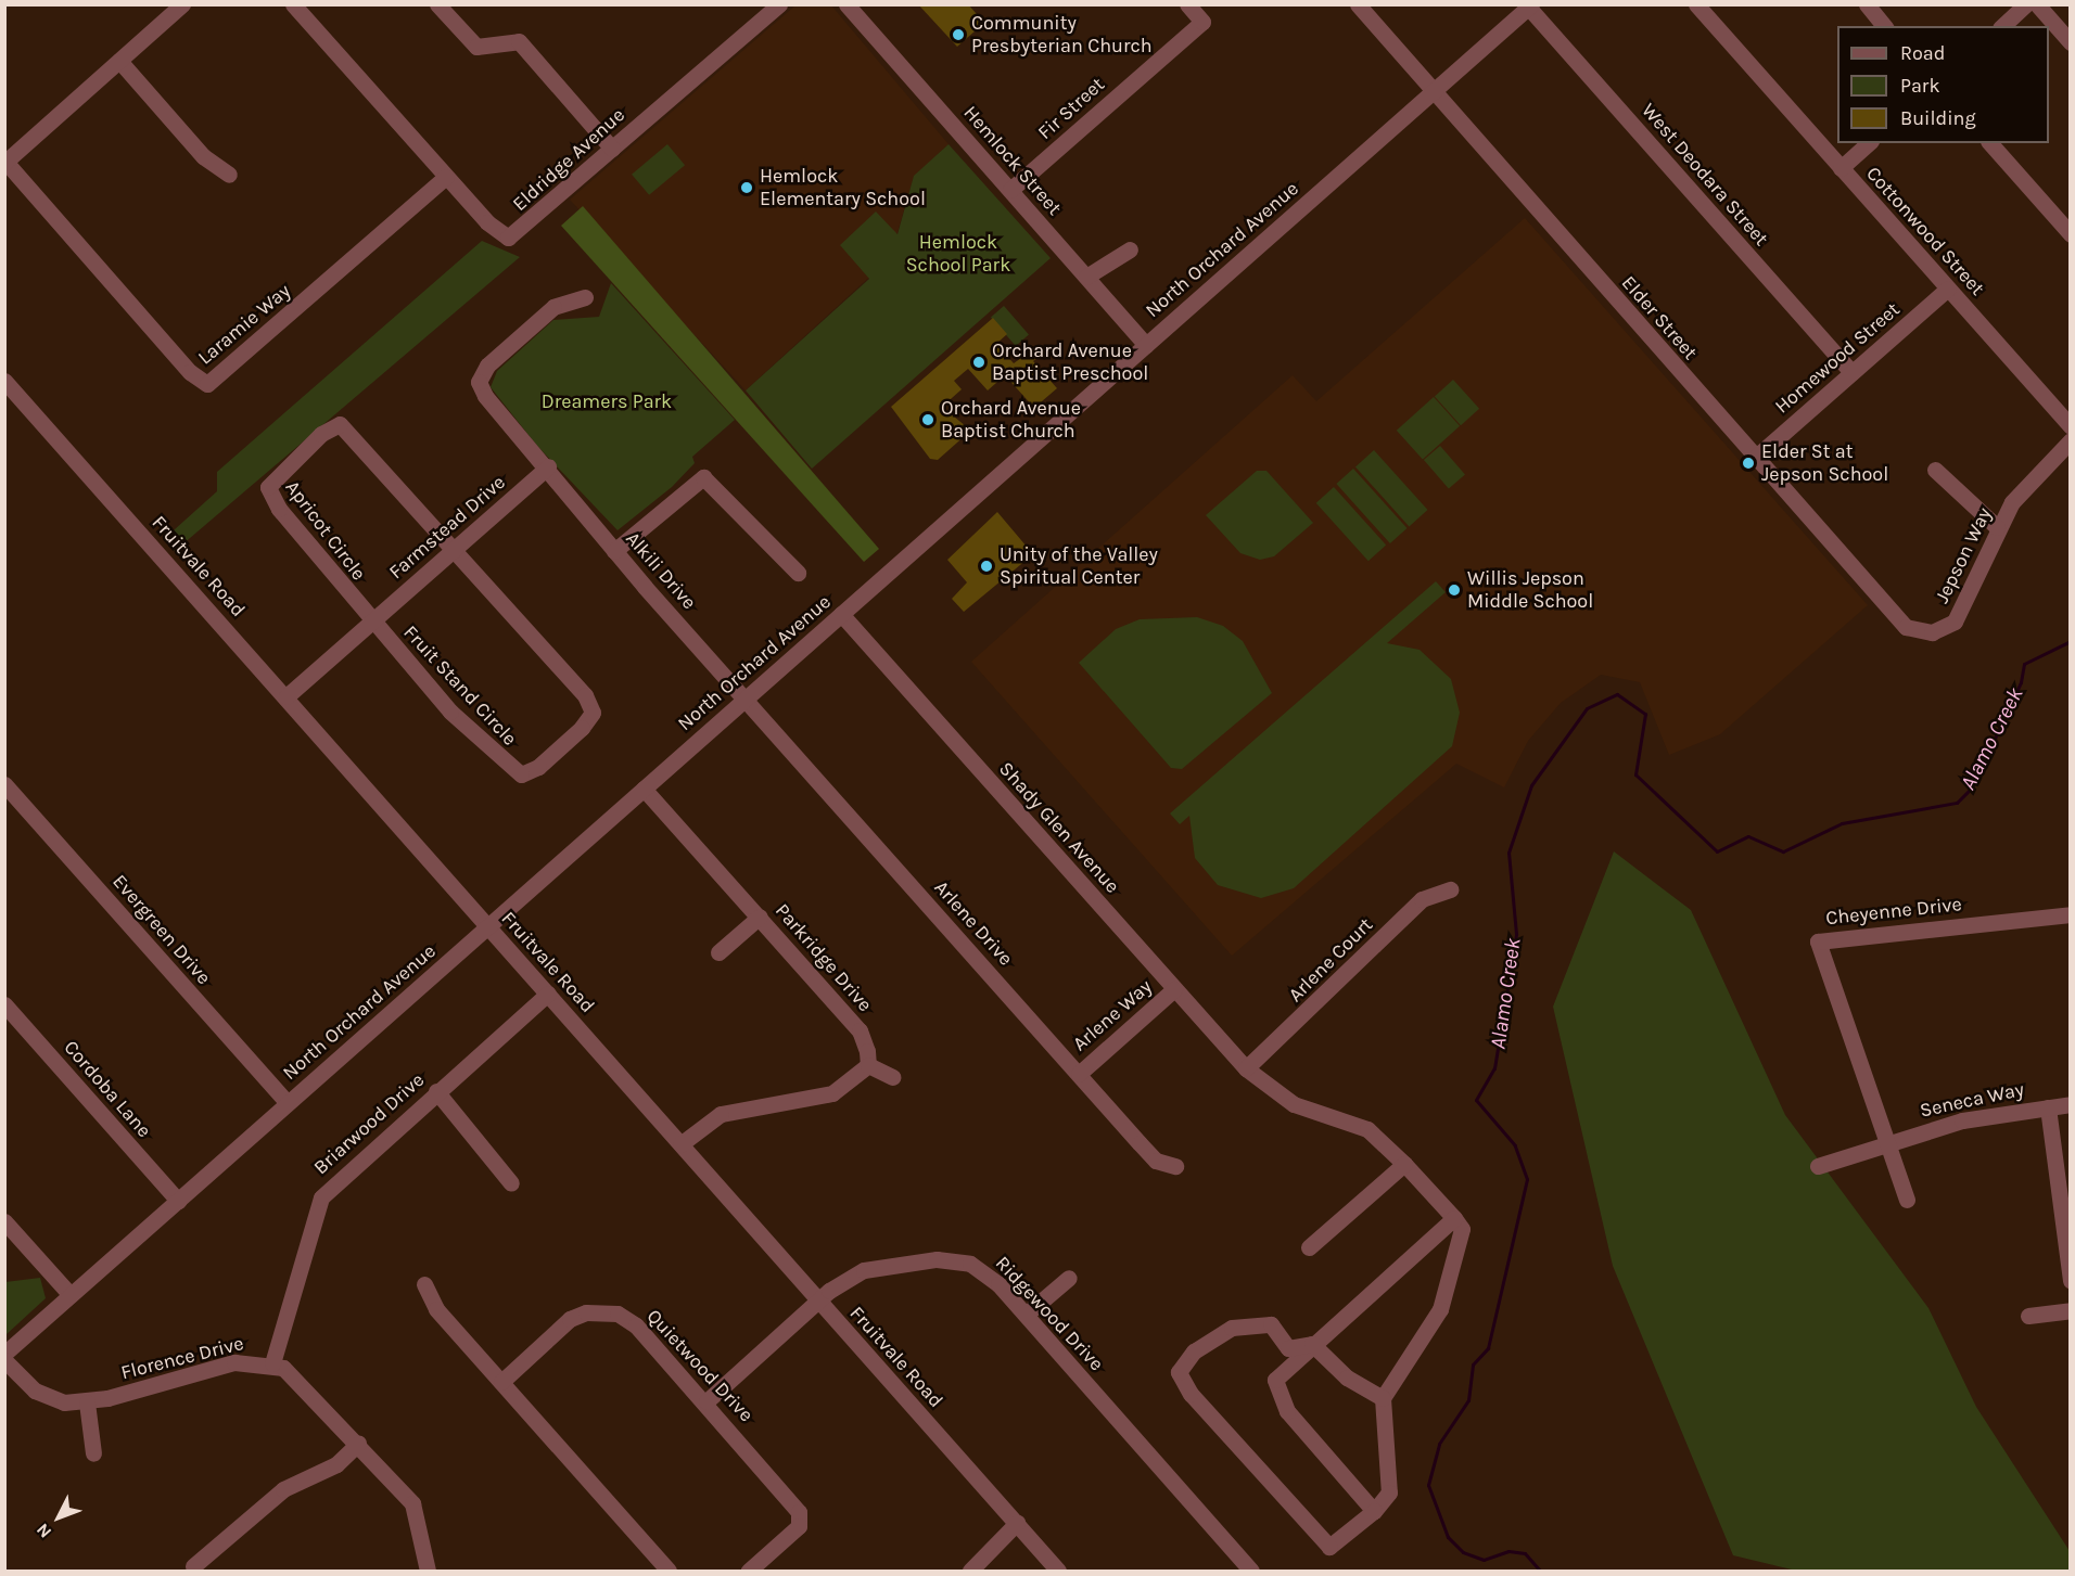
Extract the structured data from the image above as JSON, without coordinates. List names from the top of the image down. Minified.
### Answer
{"streets":{"street":["Fir Street","Eldridge Avenue","Hemlock Street","West Deodara Street","Cottonwood Street","North Orchard Avenue","Elder Street","Laramie Way","Homewood Street","Farmstead Drive","Apricot Circle","Jepson Way","Fruitvale Road","Alkili Drive","Fruit Stand Circle","Shady Glen Avenue","Cheyenne Drive","Arlene Drive","Evergreen Drive","Parkridge Drive","Arlene Court","Arlene Way","Cordoba Lane","Seneca Way","Briarwood Drive","Ridgewood Drive","Florence Drive","Quietwood Drive"]},"crossings":[["Fir Street","Hemlock Street"],["Eldridge Avenue","Laramie Way"],["Hemlock Street","North Orchard Avenue"],["West Deodara Street","North Orchard Avenue"],["West Deodara Street","Homewood Street"],["Cottonwood Street","Homewood Street"],["North Orchard Avenue","Elder Street"],["North Orchard Avenue","Fruitvale Road"],["North Orchard Avenue","Alkili Drive"],["North Orchard Avenue","Shady Glen Avenue"],["North Orchard Avenue","Arlene Drive"],["North Orchard Avenue","Evergreen Drive"],["North Orchard Avenue","Parkridge Drive"],["North Orchard Avenue","Cordoba Lane"],["Elder Street","Homewood Street"],["Elder Street","Jepson Way"],["Farmstead Drive","Apricot Circle"],["Farmstead Drive","Fruitvale Road"],["Farmstead Drive","Alkili Drive"],["Farmstead Drive","Fruit Stand Circle"],["Apricot Circle","Fruit Stand Circle"],["Fruitvale Road","Briarwood Drive"],["Fruitvale Road","Ridgewood Drive"],["Alkili Drive","Arlene Drive"],["Shady Glen Avenue","Arlene Court"],["Shady Glen Avenue","Arlene Way"],["Cheyenne Drive","Seneca Way"],["Arlene Drive","Arlene Way"],["Briarwood Drive","Florence Drive"],["Ridgewood Drive","Quietwood Drive"]],"water":["Alamo Creek"],"parks":["Hemlock School Park","Dreamers Park"],"places":["Community Presbyterian Church","Hemlock Elementary School","Orchard Avenue Baptist Preschool","Orchard Avenue Baptist Church","Elder St at Jepson School","Unity of the Valley Spiritual Center","Willis Jepson Middle School"],"legend":["Road","Park","Building"],"north":"bottom left"}
